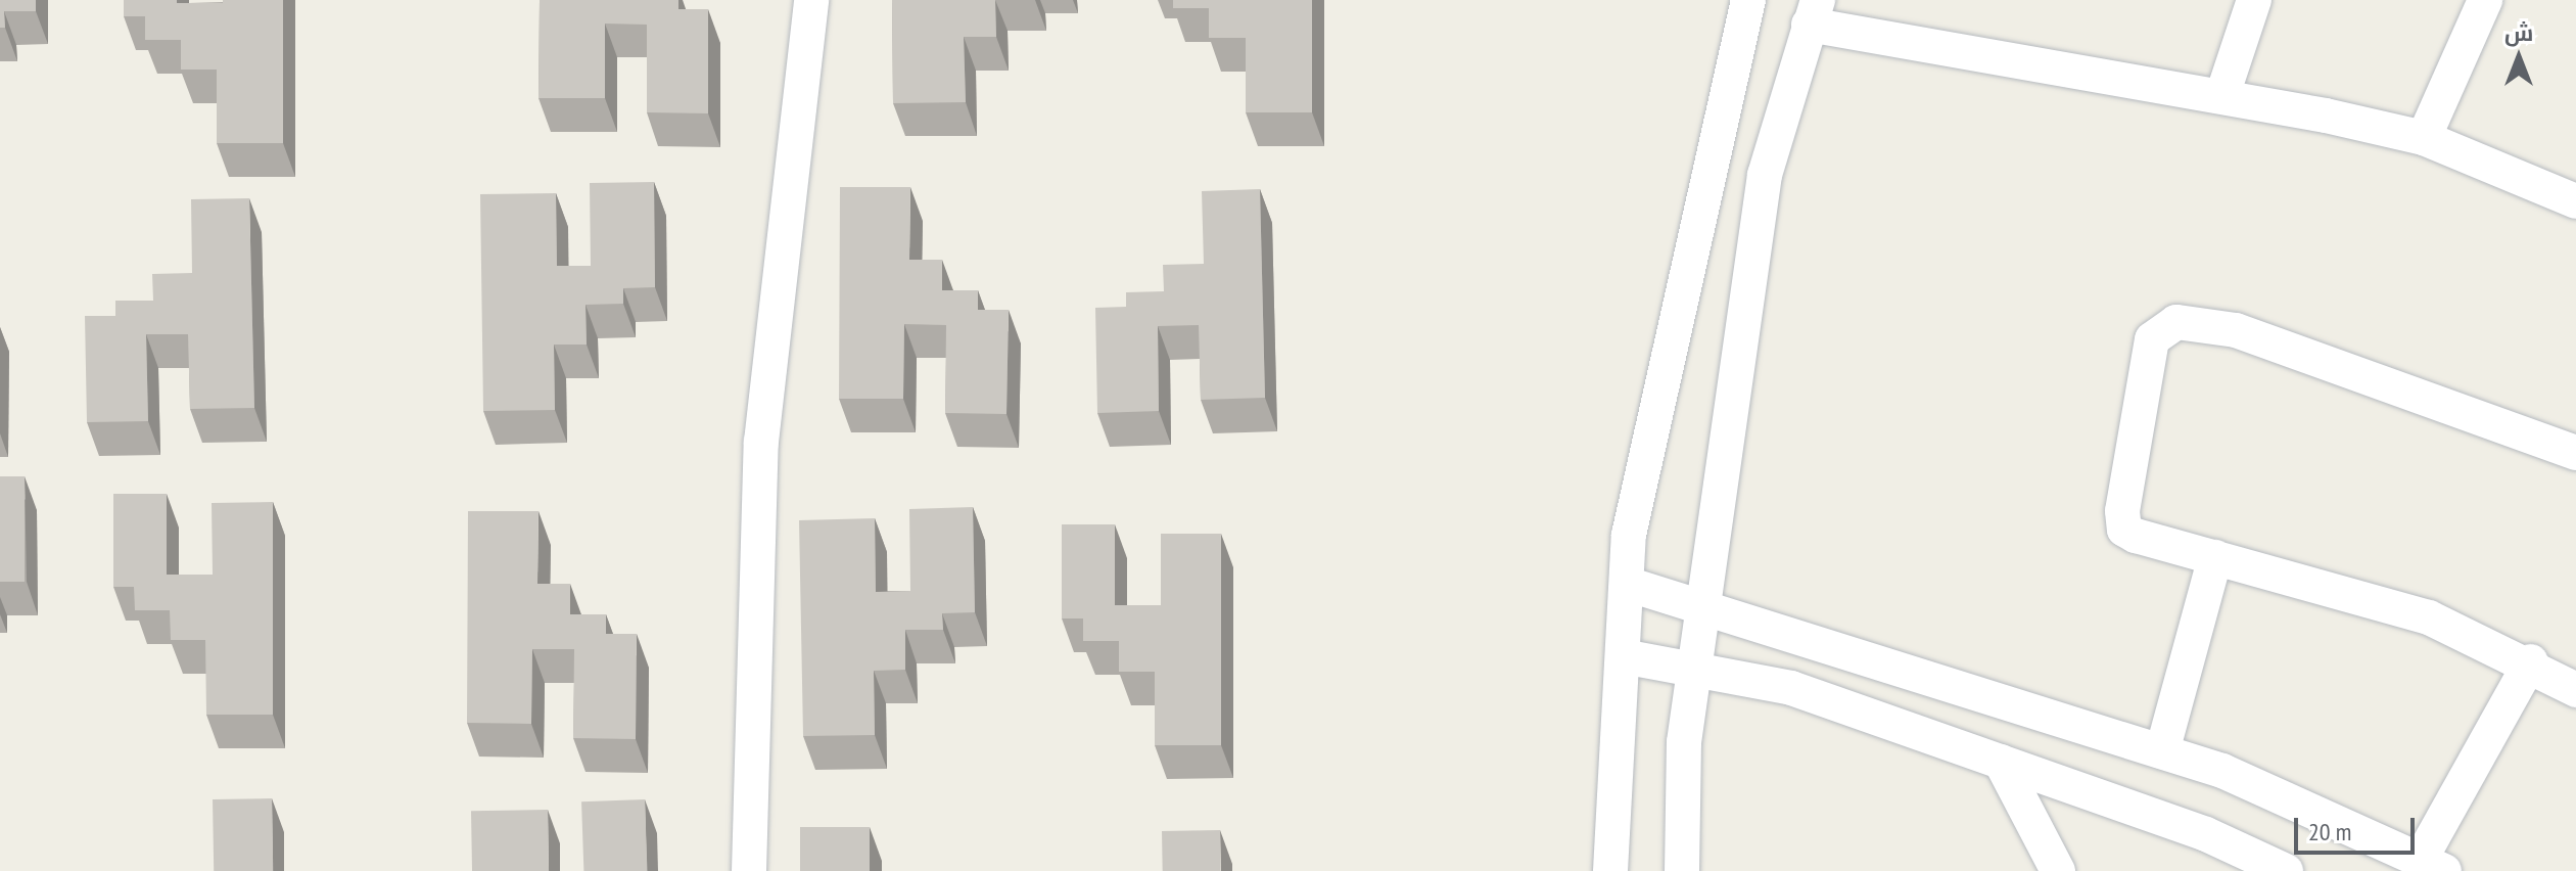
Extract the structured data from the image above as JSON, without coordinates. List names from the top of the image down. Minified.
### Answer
{"scale_bar":"20 m","north":"top"}
